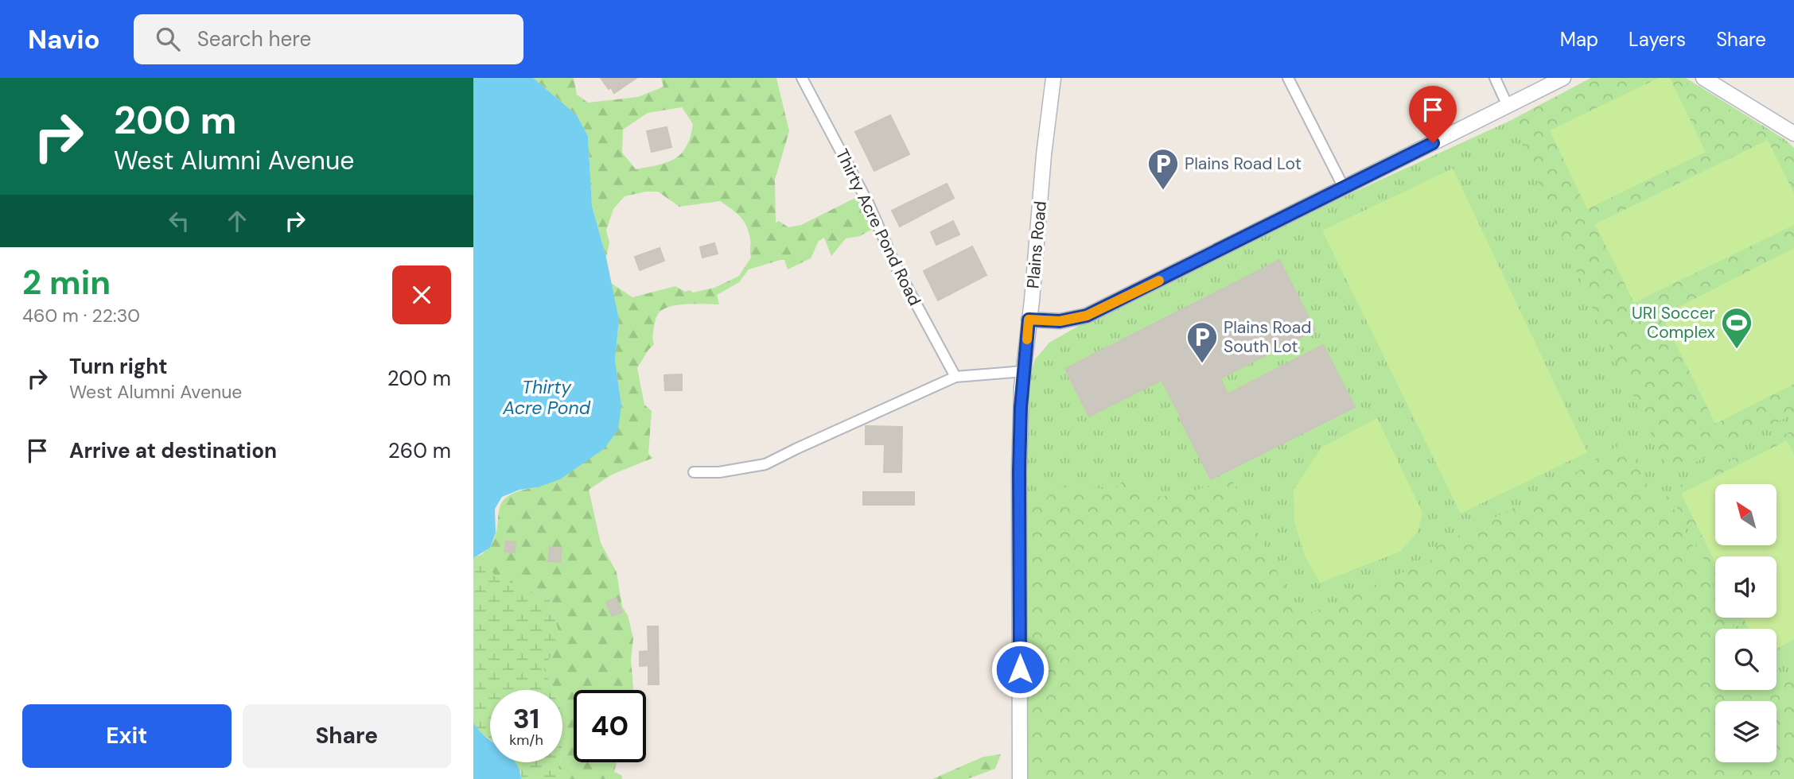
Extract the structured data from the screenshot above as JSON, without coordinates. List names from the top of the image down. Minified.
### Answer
{"streets":{"street":["Thirty Acre Pond Road","Plains Road"]},"water":["Thirty Acre Pond"],"places":{"parking":["Plains Road Lot","Plains Road South Lot"],"sports":["URI Soccer Complex"]},"north":"top left","page":{"header":"Navio","search":"Search here","nav":["Map","Layers","Share"],"turn":["200 m","West Alumni Avenue"],"heading":["2 min","460 m · 22:30"],"list":[{"name":"Turn right","note":"West Alumni Avenue","value":"200 m"},{"name":"Arrive at destination","value":"260 m"}],"speed":"31 km/h","limit":"40","buttons":["Exit","Share"]}}
